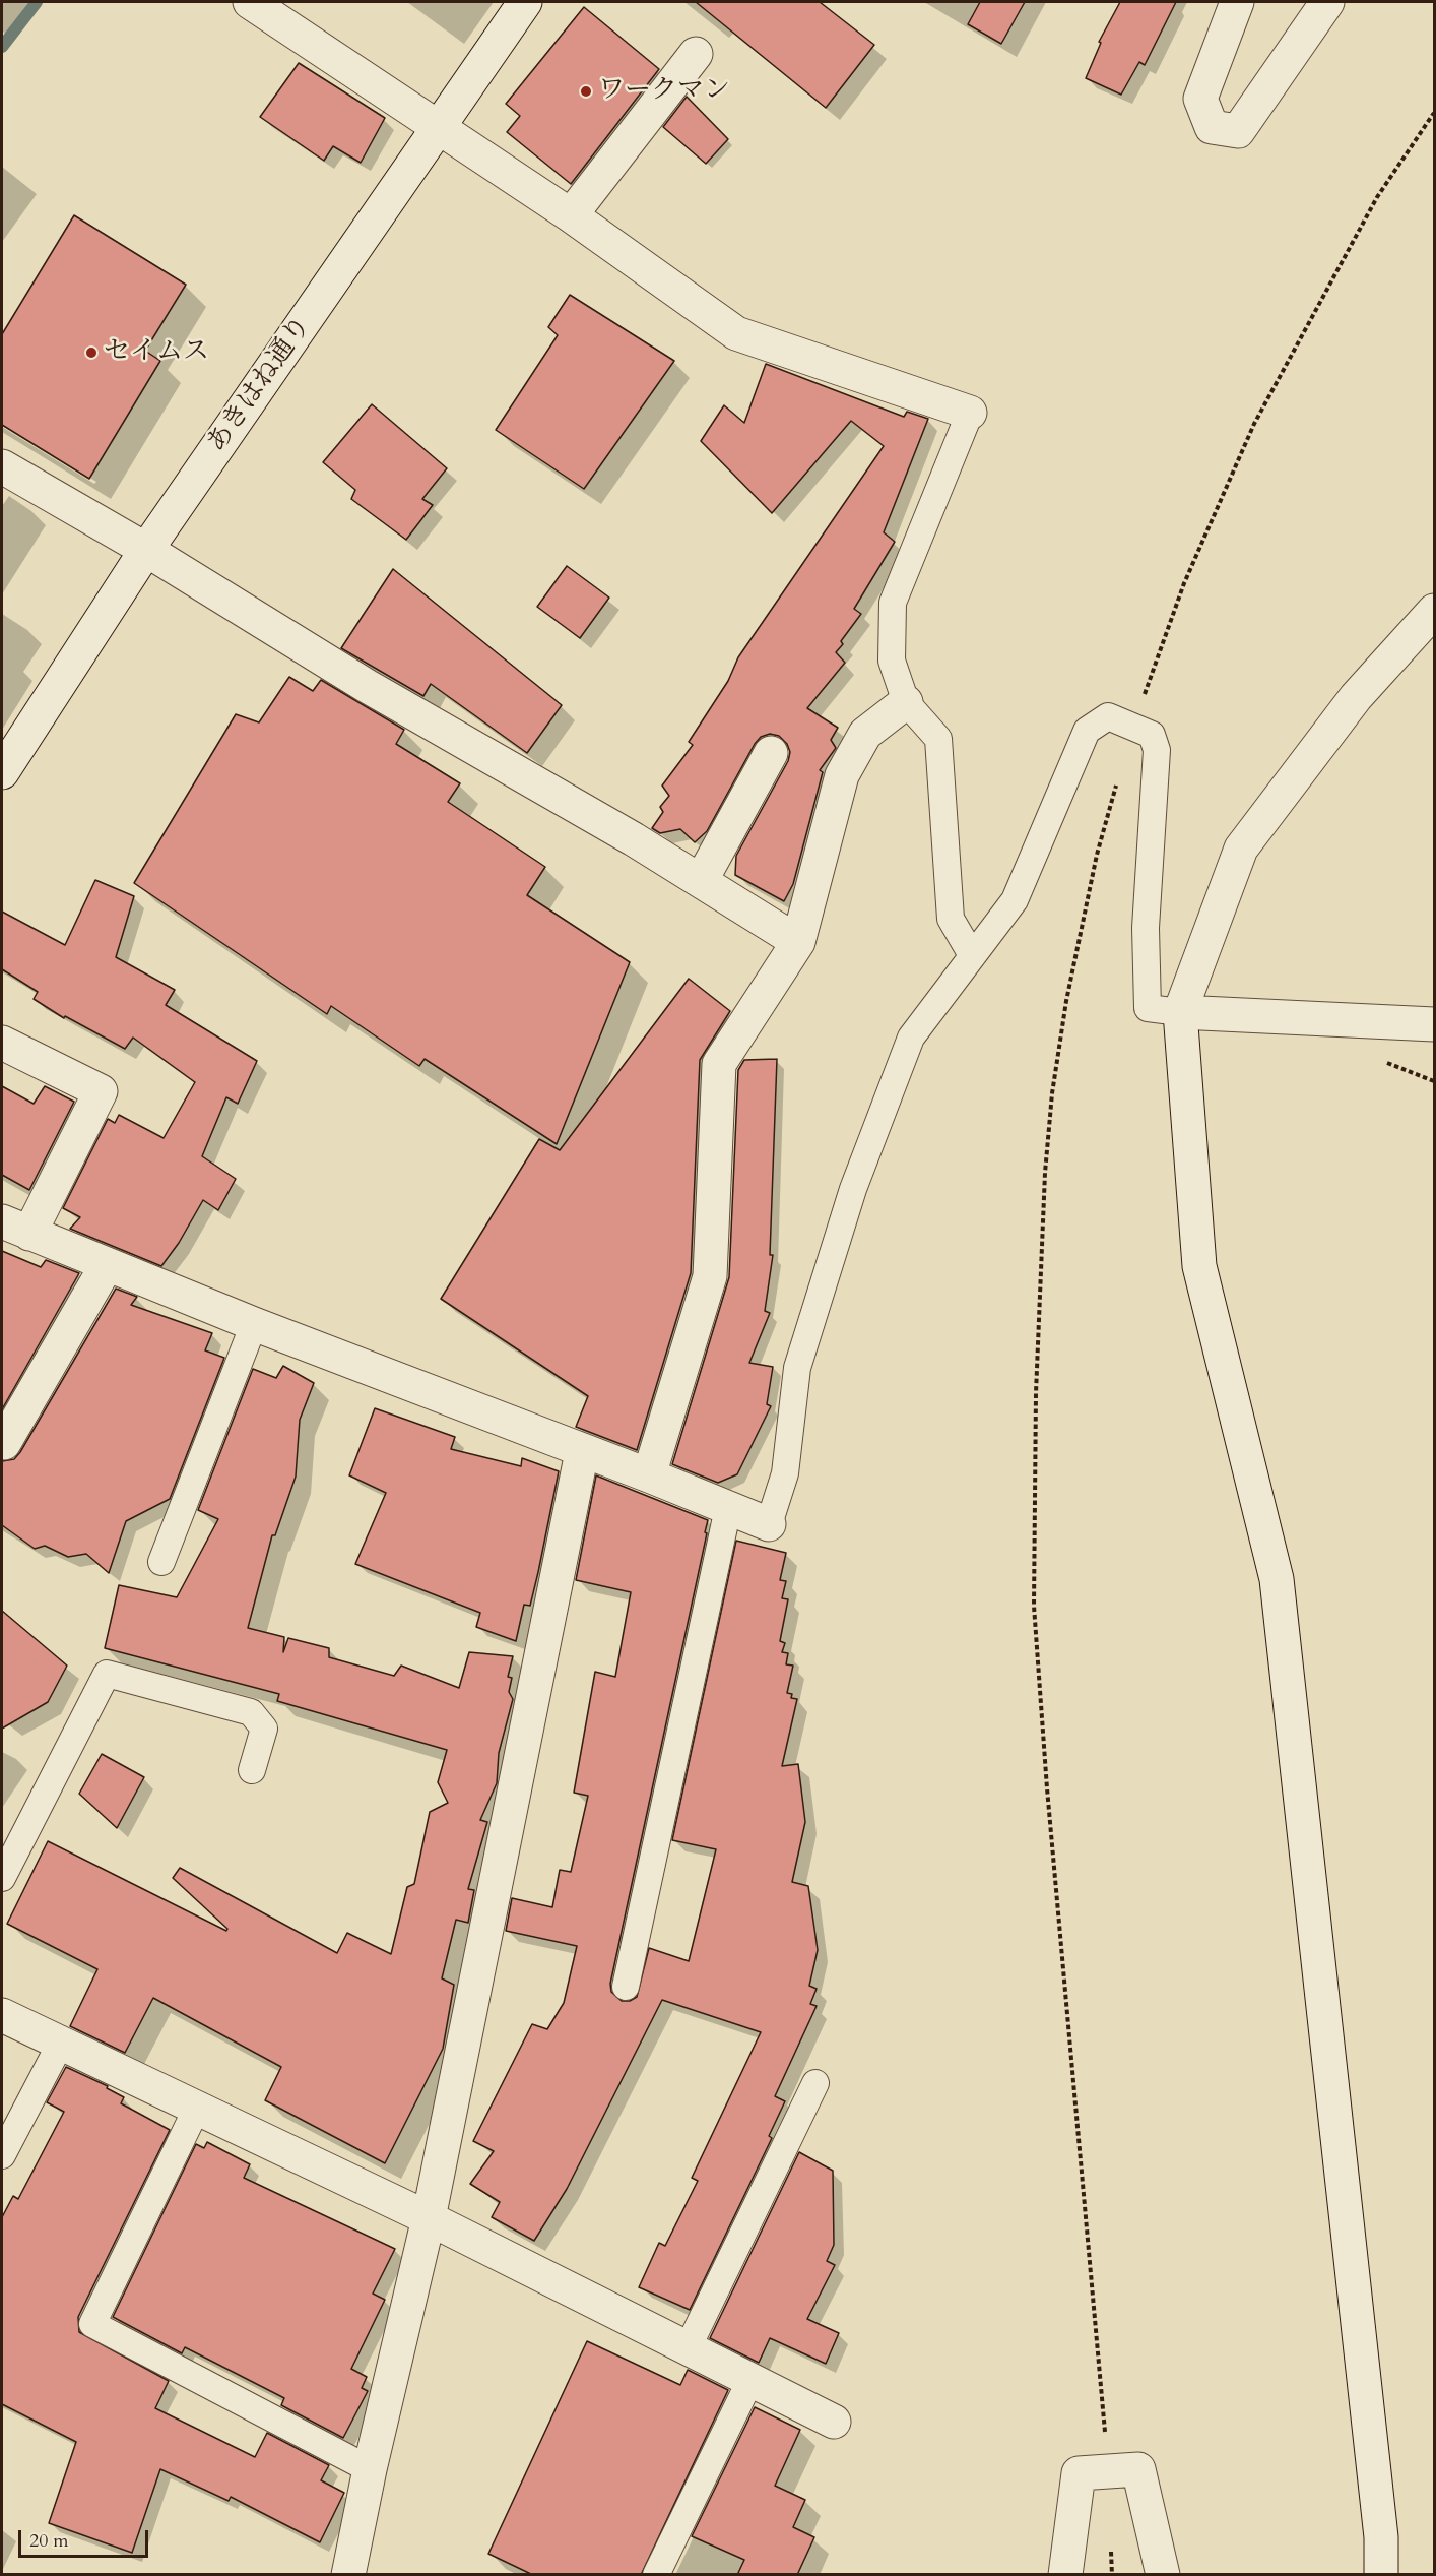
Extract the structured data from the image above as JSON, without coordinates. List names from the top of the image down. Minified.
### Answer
{"streets":{"street":["あきはね通り"]},"places":["ワークマン","セイムス"],"scale_bar":"20 m"}
